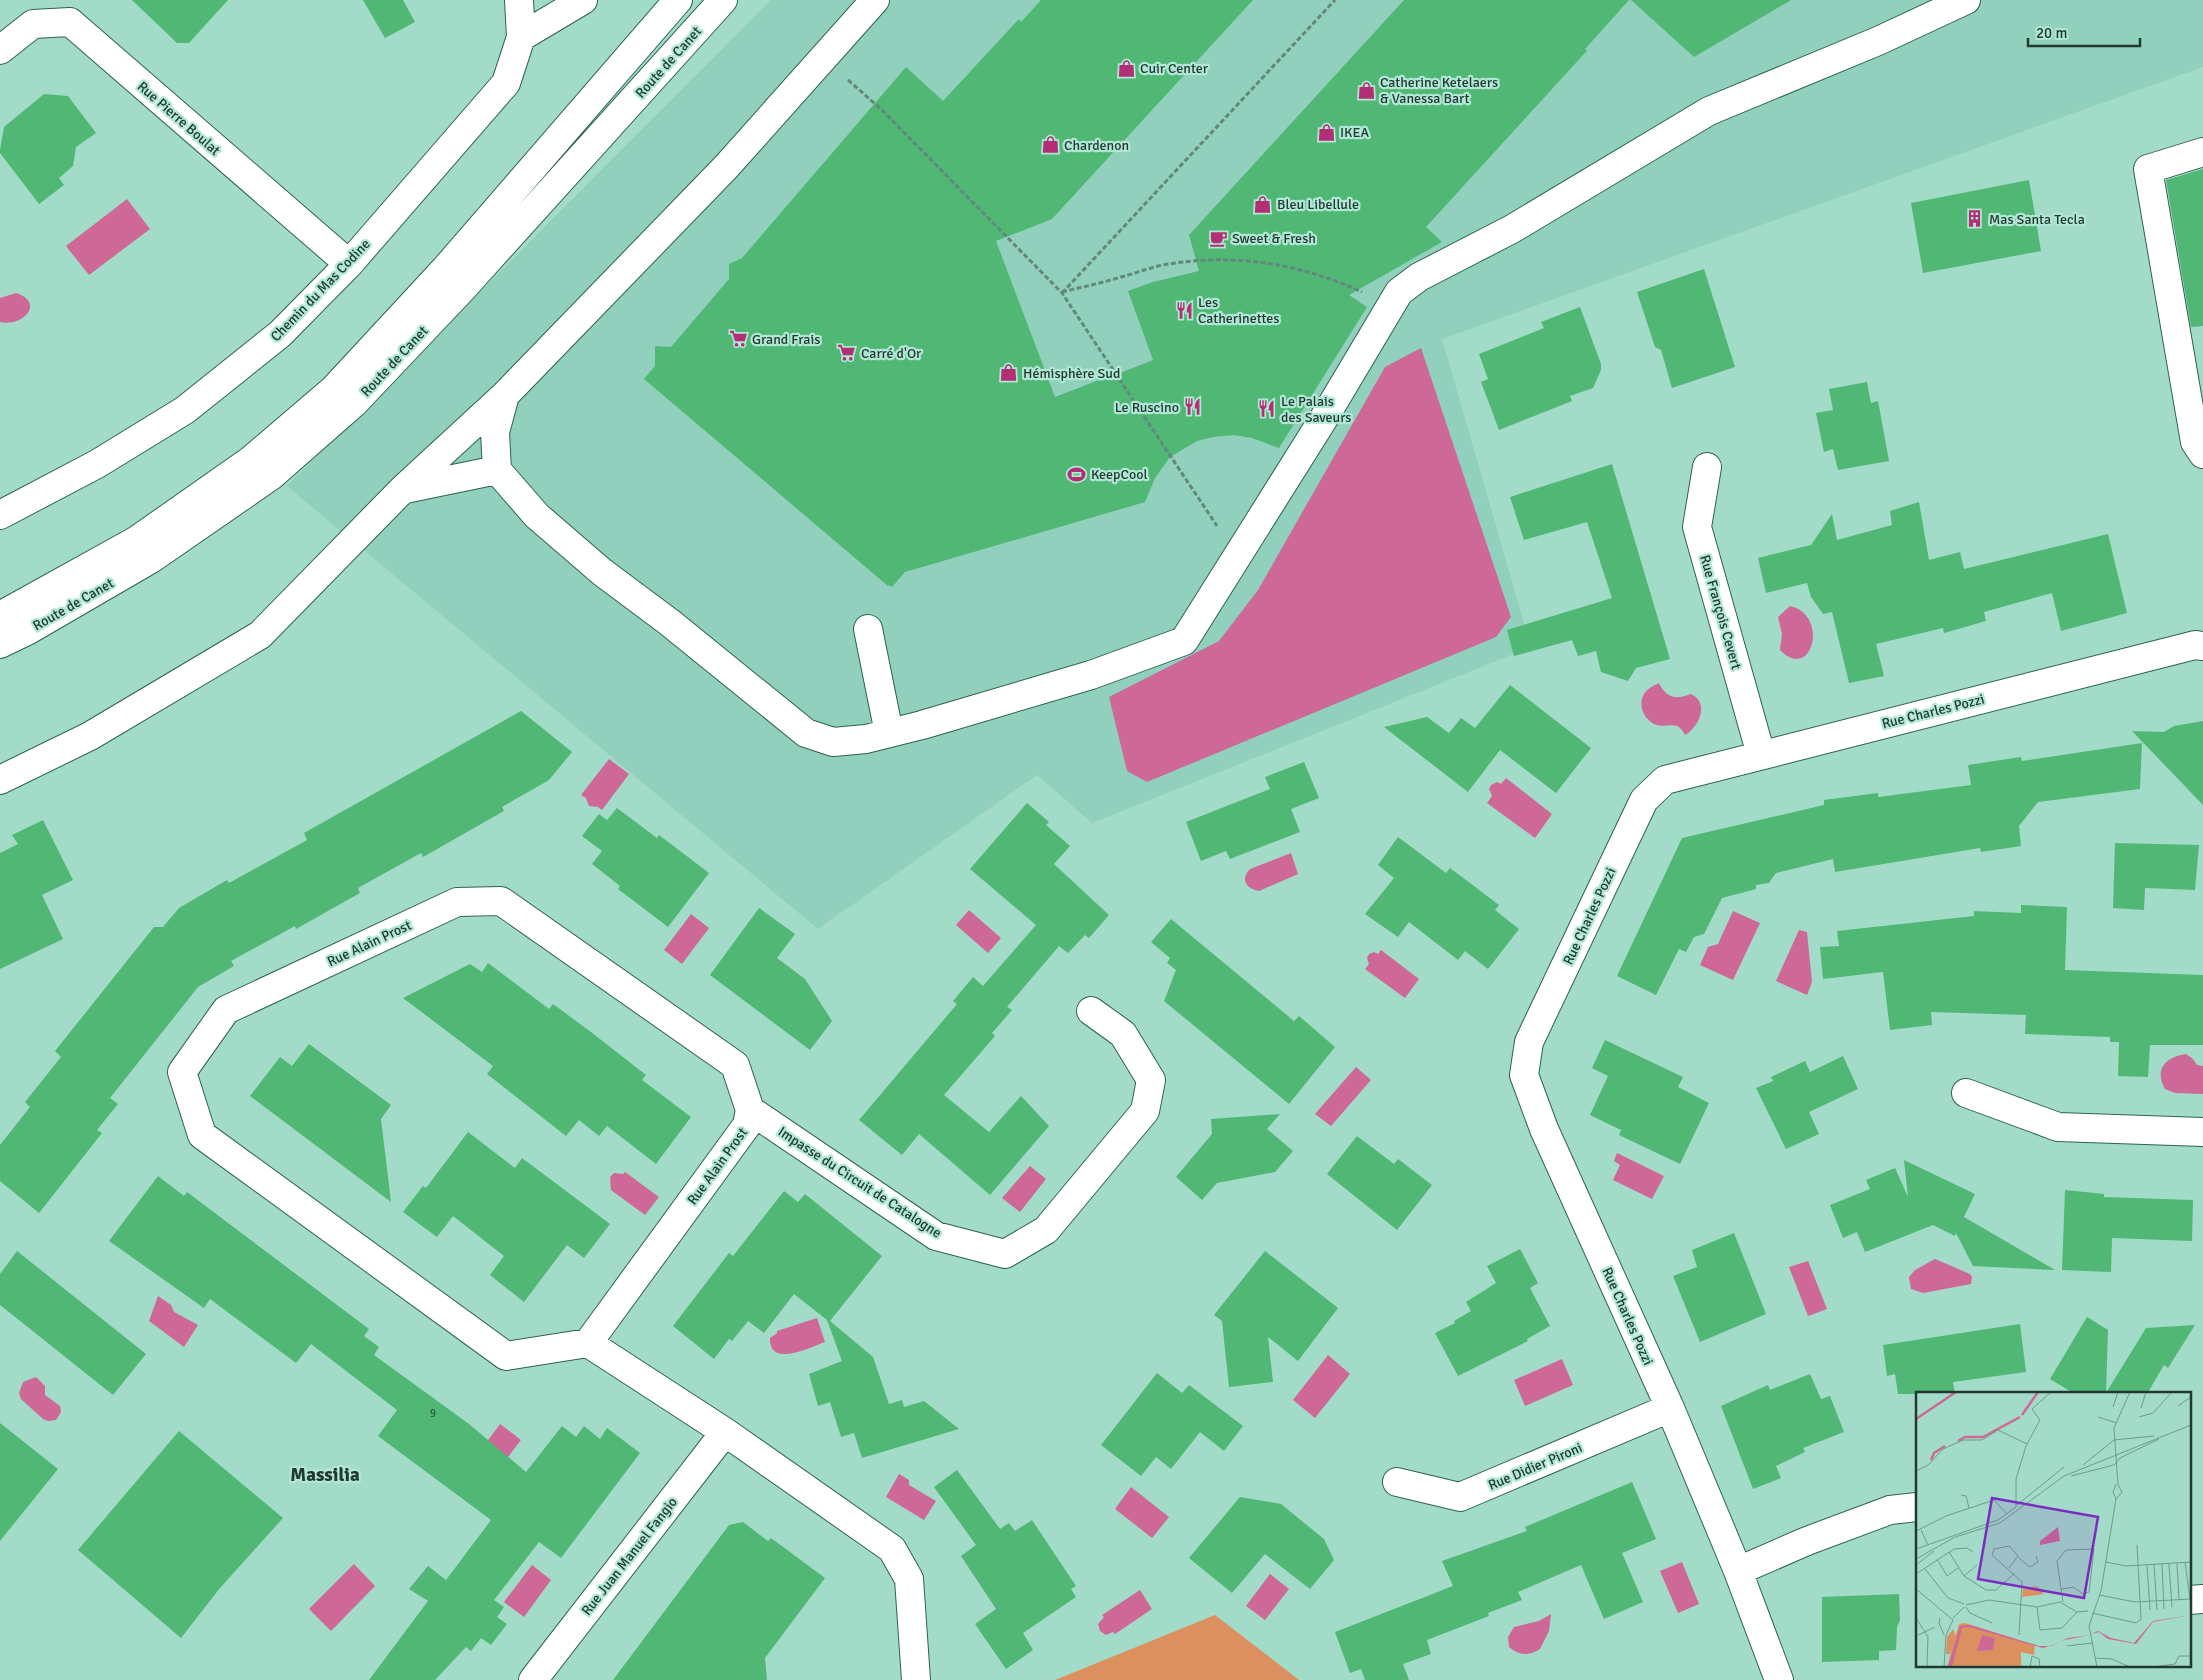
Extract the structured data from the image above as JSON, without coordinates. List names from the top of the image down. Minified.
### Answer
{"streets":{"street":["Route de Canet","Rue Pierre Boulat","Chemin du Mas Codine","Rue François Cevert","Rue Charles Pozzi","Rue Alain Prost","Impasse du Circuit de Catalogne","Rue Didier Pironi","Rue Juan Manuel Fangio"]},"crossings":[["Rue Pierre Boulat","Chemin du Mas Codine"],["Rue François Cevert","Rue Charles Pozzi"],["Rue Charles Pozzi","Rue Didier Pironi"],["Rue Alain Prost","Impasse du Circuit de Catalogne"]],"districts":["Massilia"],"places":{"shop":["Cuir Center","Catherine Ketelaers & Vanessa Bart","IKEA","Chardenon","Bleu Libellule","Hémisphère Sud"],"building":["Mas Santa Tecla"],"cafe":["Sweet & Fresh"],"restaurant":["Les Catherinettes","Le Ruscino","Le Palais des Saveurs"],"supermarket":["Grand Frais","Carré d'Or"],"sports":["KeepCool"]},"house_numbers":["9"],"scale_bar":"20 m"}
